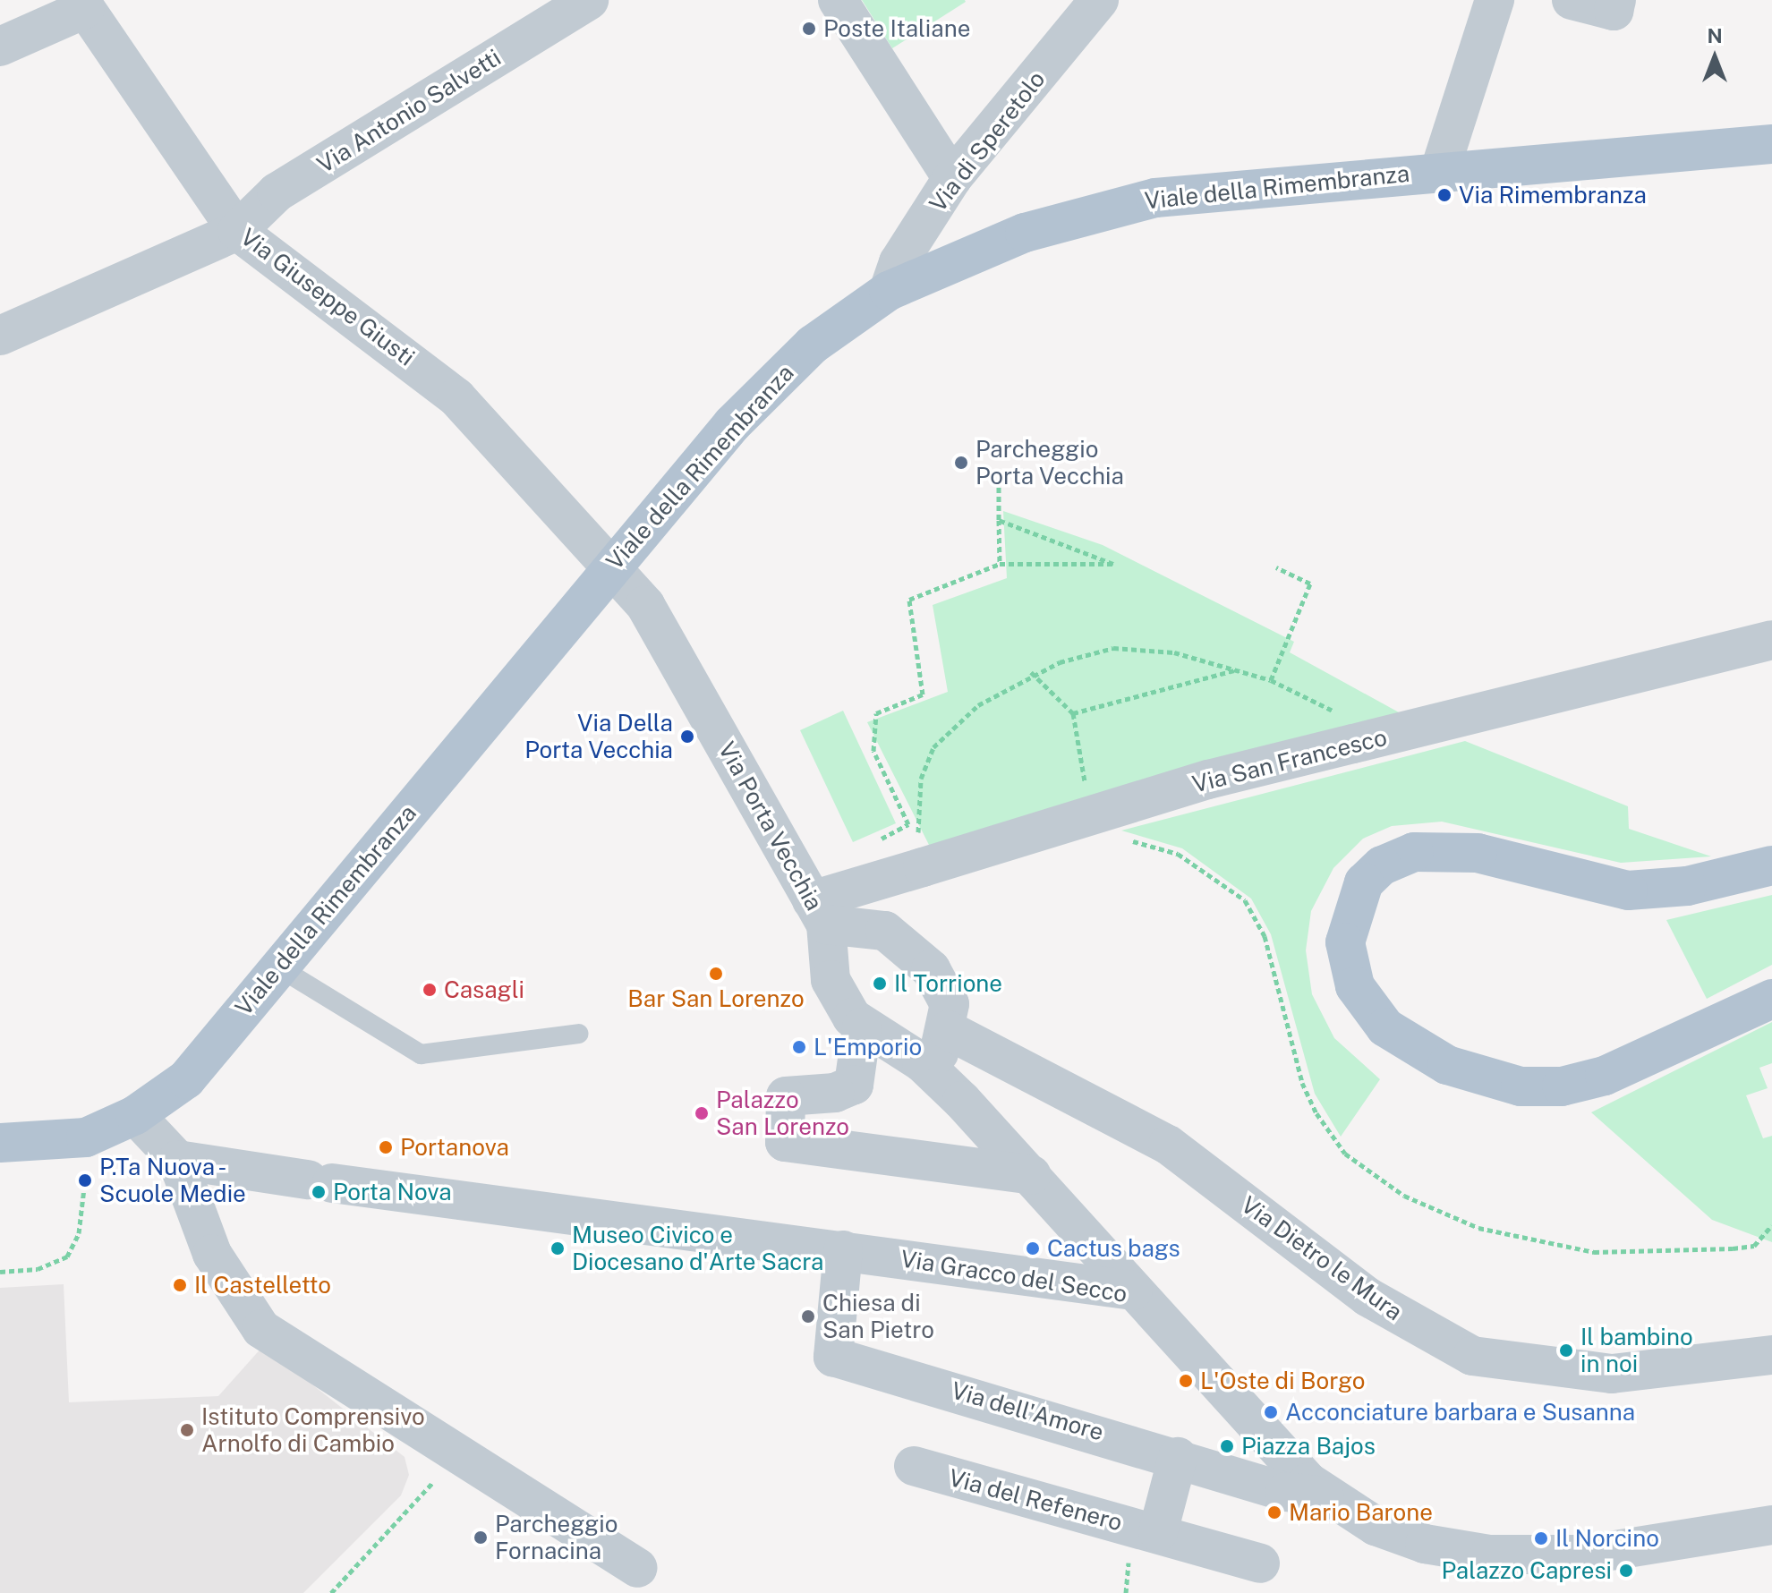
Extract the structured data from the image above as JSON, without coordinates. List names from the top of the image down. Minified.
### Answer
{"streets":{"main road":["Viale della Rimembranza"],"street":["Via Antonio Salvetti","Via di Speretolo","Via Giuseppe Giusti","Via San Francesco","Via Porta Vecchia","Via Dietro le Mura","Via Gracco del Secco","Via dell'Amore","Via del Refenero"]},"crossings":[["Via Antonio Salvetti","Via Giuseppe Giusti"],["Via di Speretolo","Viale della Rimembranza"],["Viale della Rimembranza","Via Giuseppe Giusti"],["Viale della Rimembranza","Via Porta Vecchia"],["Via Giuseppe Giusti","Via Porta Vecchia"],["Via San Francesco","Via Porta Vecchia"],["Via Porta Vecchia","Via Gracco del Secco"],["Via Gracco del Secco","Via dell'Amore"]],"places":["Poste Italiane","Via Rimembranza","Parcheggio Porta Vecchia","Via Della Porta Vecchia","Bar San Lorenzo","Il Torrione","Casagli","L'Emporio","Palazzo San Lorenzo","Portanova","P.Ta Nuova - Scuole Medie","Porta Nova","Museo Civico e Diocesano d'Arte Sacra","Cactus bags","Il Castelletto","Chiesa di San Pietro","Il bambino in noi","L'Oste di Borgo","Acconciature barbara e Susanna","Istituto Comprensivo Arnolfo di Cambio","Piazza Bajos","Mario Barone","Parcheggio Fornacina","Il Norcino","Palazzo Capresi"],"north":"top"}
